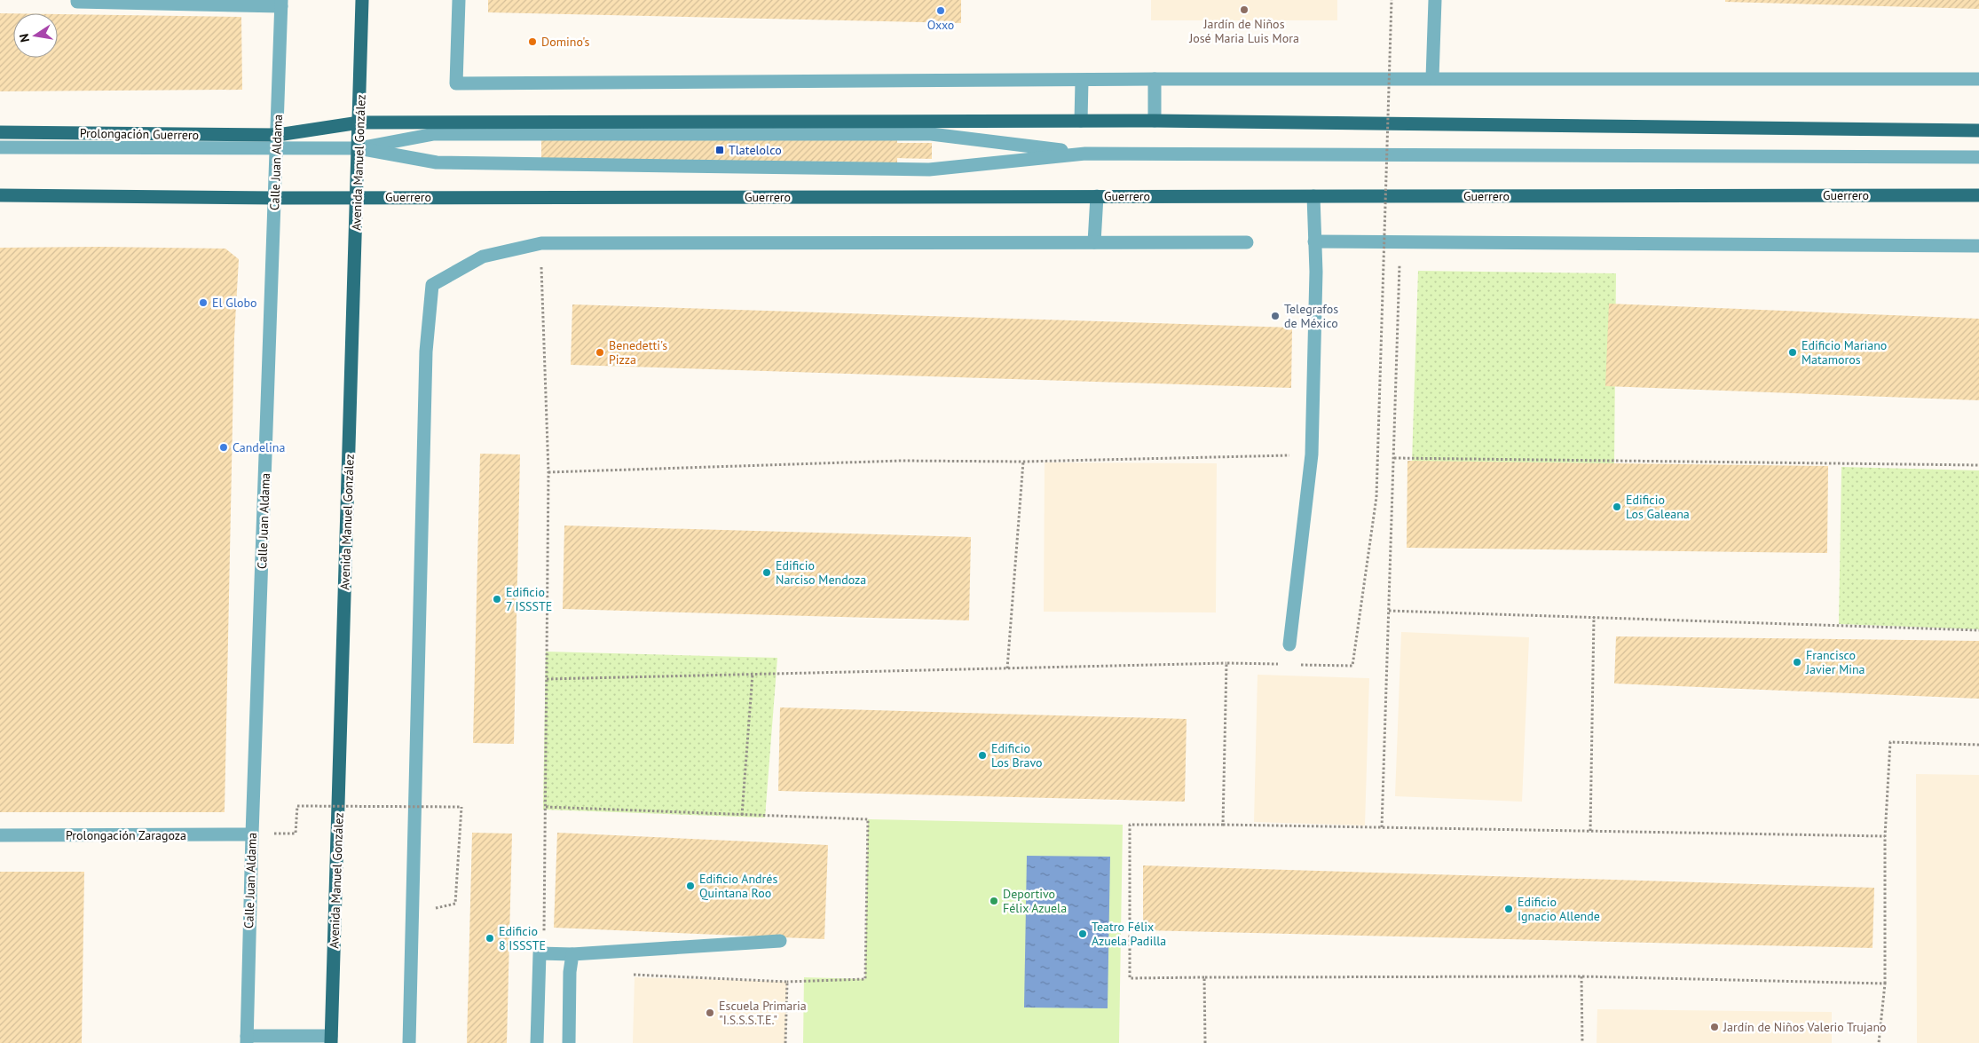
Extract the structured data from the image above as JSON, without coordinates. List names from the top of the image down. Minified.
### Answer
{"streets":{"main road":["Prolongación Guerrero","Avenida Manuel González","Guerrero"],"street":["Calle Juan Aldama","Prolongación Zaragoza"]},"crossings":[["Prolongación Guerrero","Calle Juan Aldama"],["Calle Juan Aldama","Guerrero"],["Calle Juan Aldama","Prolongación Zaragoza"],["Avenida Manuel González","Guerrero"]],"places":{"other":["Jardín de Niños José Maria Luis Mora","Oxxo","Domino's","El Globo","Telegrafos de México","Benedetti's Pizza","Edificio Mariano Matamoros","Candelina","Edificio Los Galeana","Edificio Narciso Mendoza","Edificio 7 ISSSTE","Francisco Javier Mina","Edificio Los Bravo","Edificio Andrés Quintana Roo","Deportivo Félix Azuela","Edificio Ignacio Allende","Teatro Félix Azuela Padilla","Edificio 8 ISSSTE","Escuela Primaria \"I.S.S.S.T.E.\"","Jardín de Niños Valerio Trujano"],"transit":["Tlatelolco"]},"north":"left"}
